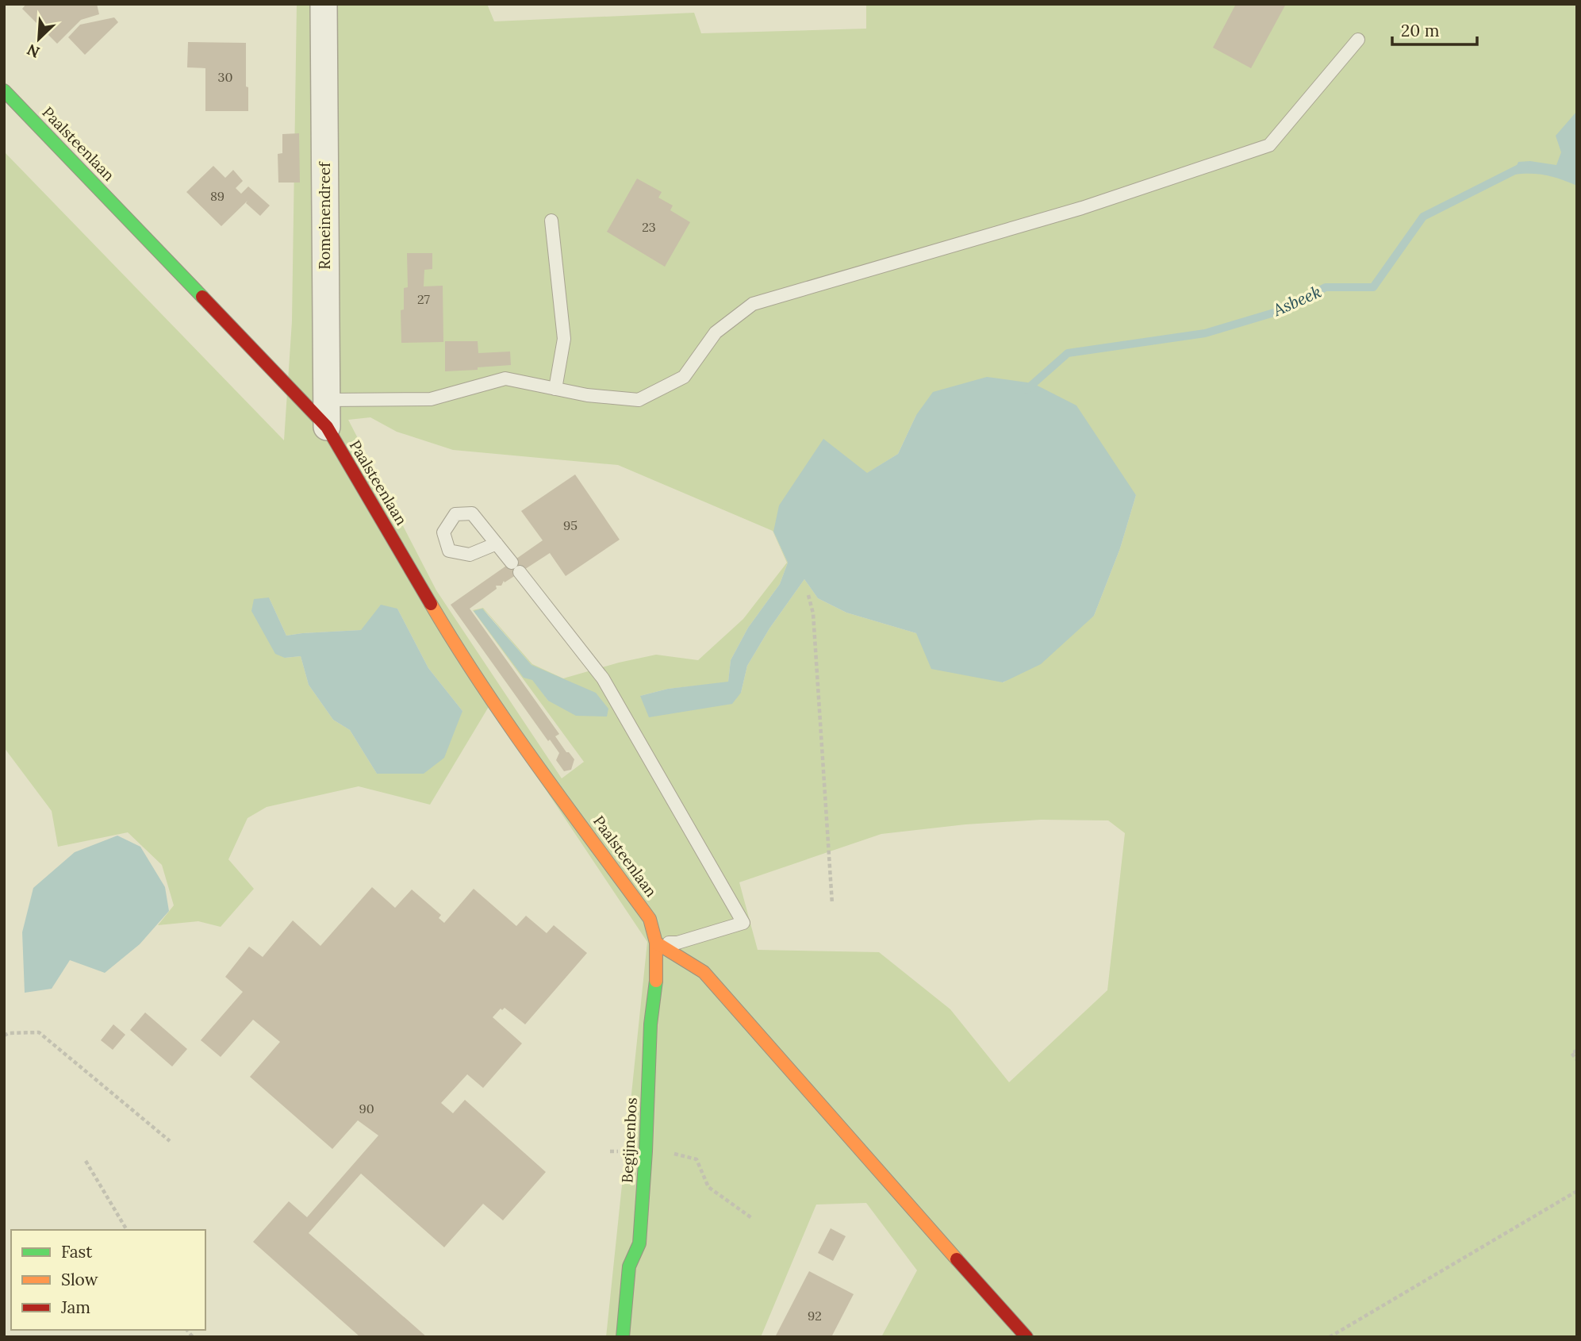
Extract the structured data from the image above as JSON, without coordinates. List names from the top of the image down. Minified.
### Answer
{"streets":{"street":["Paalsteenlaan","Romeinendreef","Begijnenbos"]},"crossings":[["Paalsteenlaan","Romeinendreef"],["Paalsteenlaan","Begijnenbos"]],"water":["Asbeek"],"house_numbers":["30","89","23","27","95","90","92"],"legend":["Fast","Slow","Jam"],"scale_bar":"20 m","north":"bottom left"}
